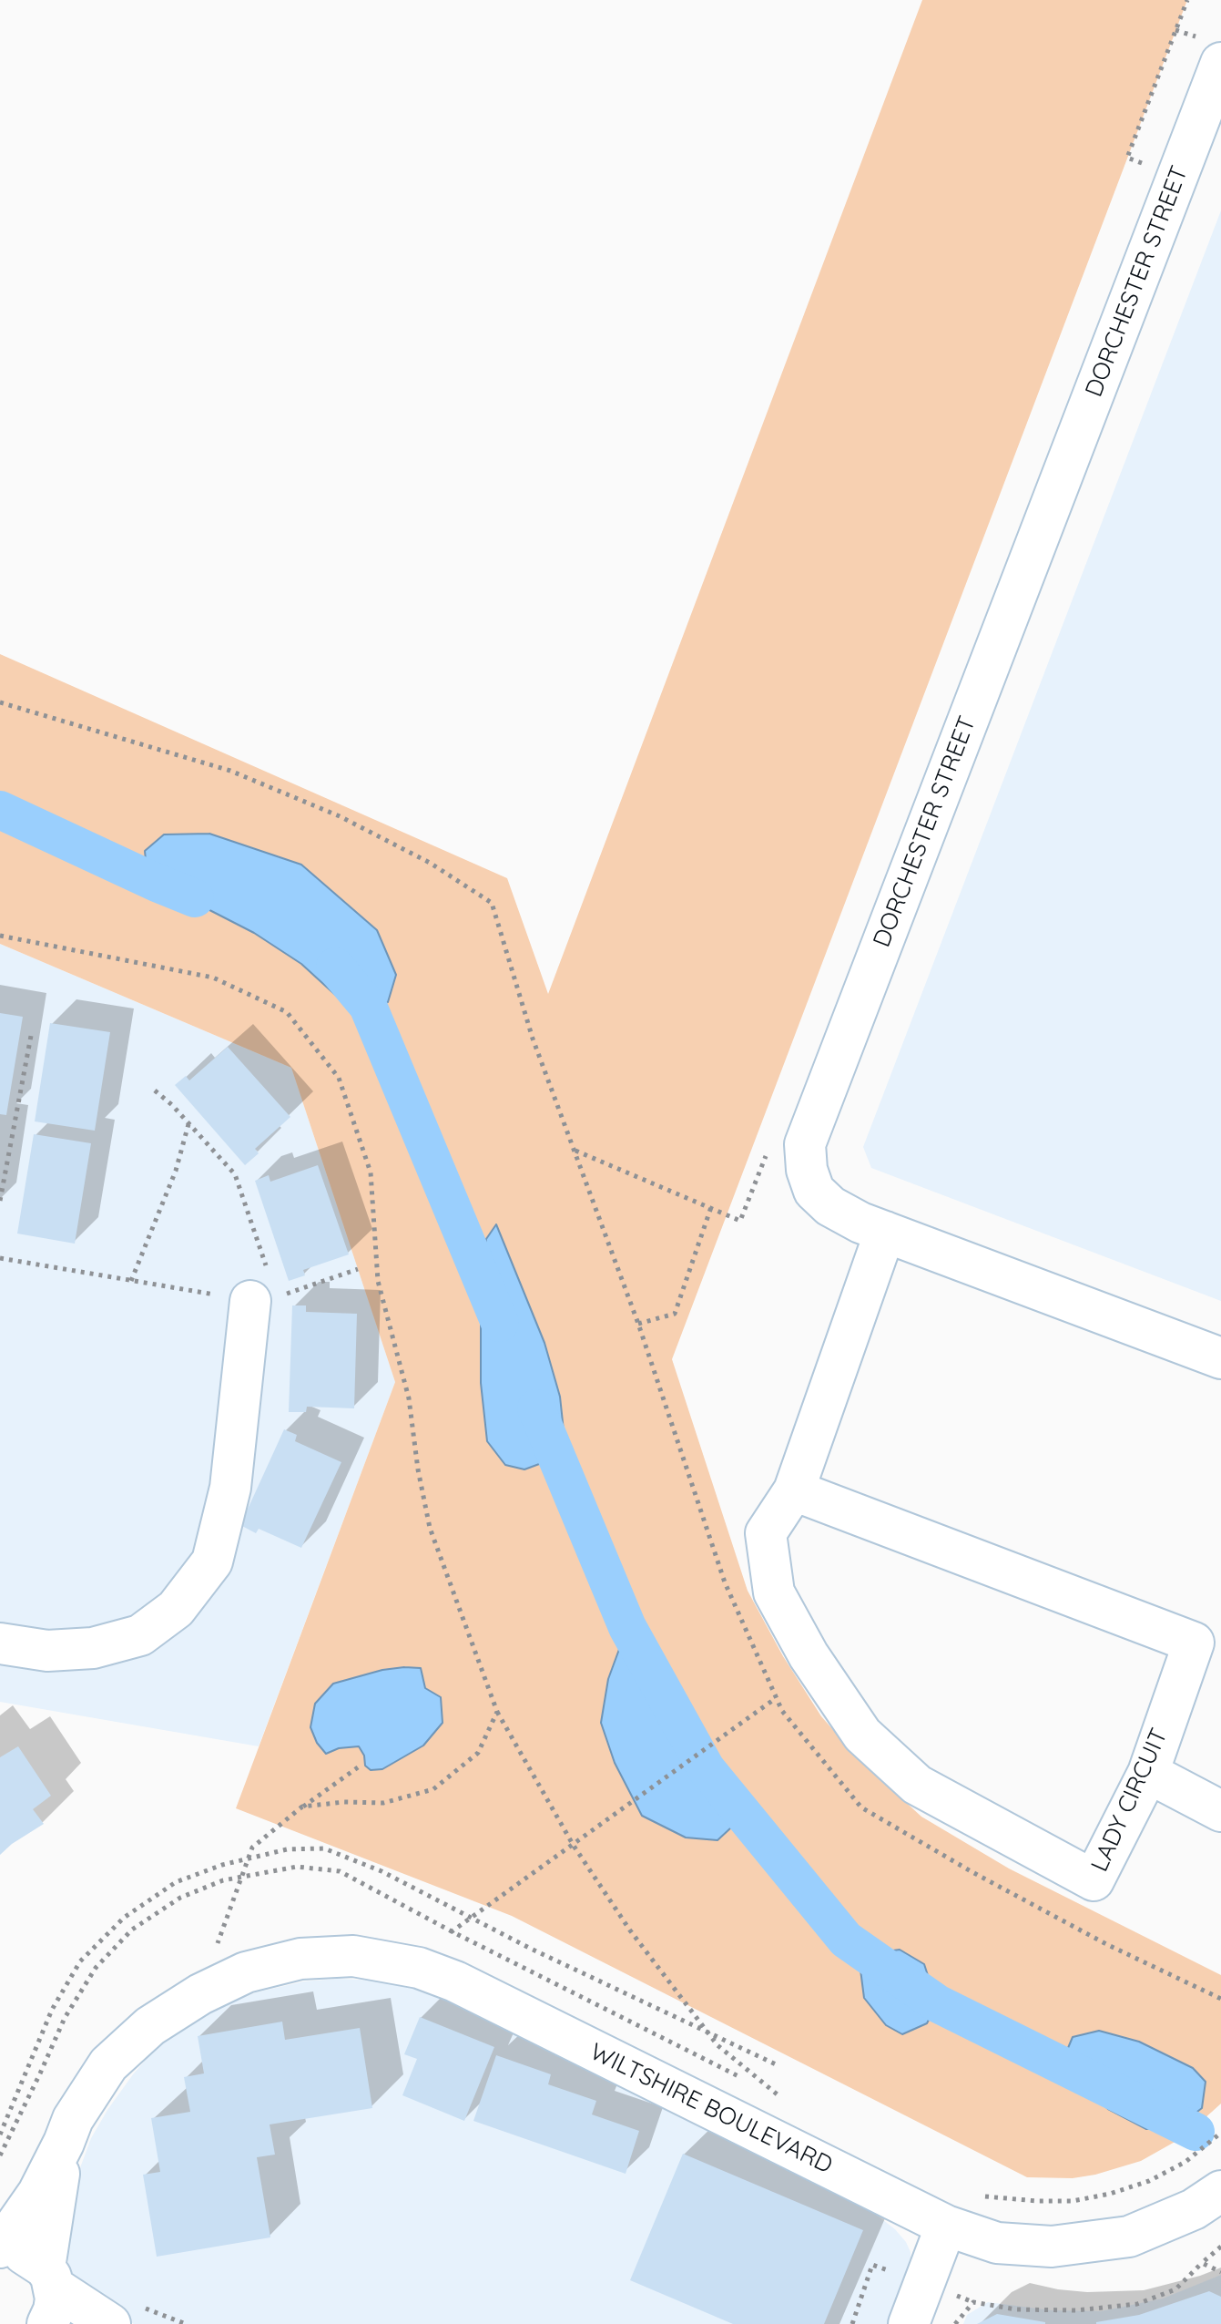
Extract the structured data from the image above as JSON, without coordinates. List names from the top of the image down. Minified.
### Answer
{"streets":{"street":["DORCHESTER STREET","LADY CIRCUIT","WILTSHIRE BOULEVARD"]},"crossings":[["DORCHESTER STREET","LADY CIRCUIT"]]}
